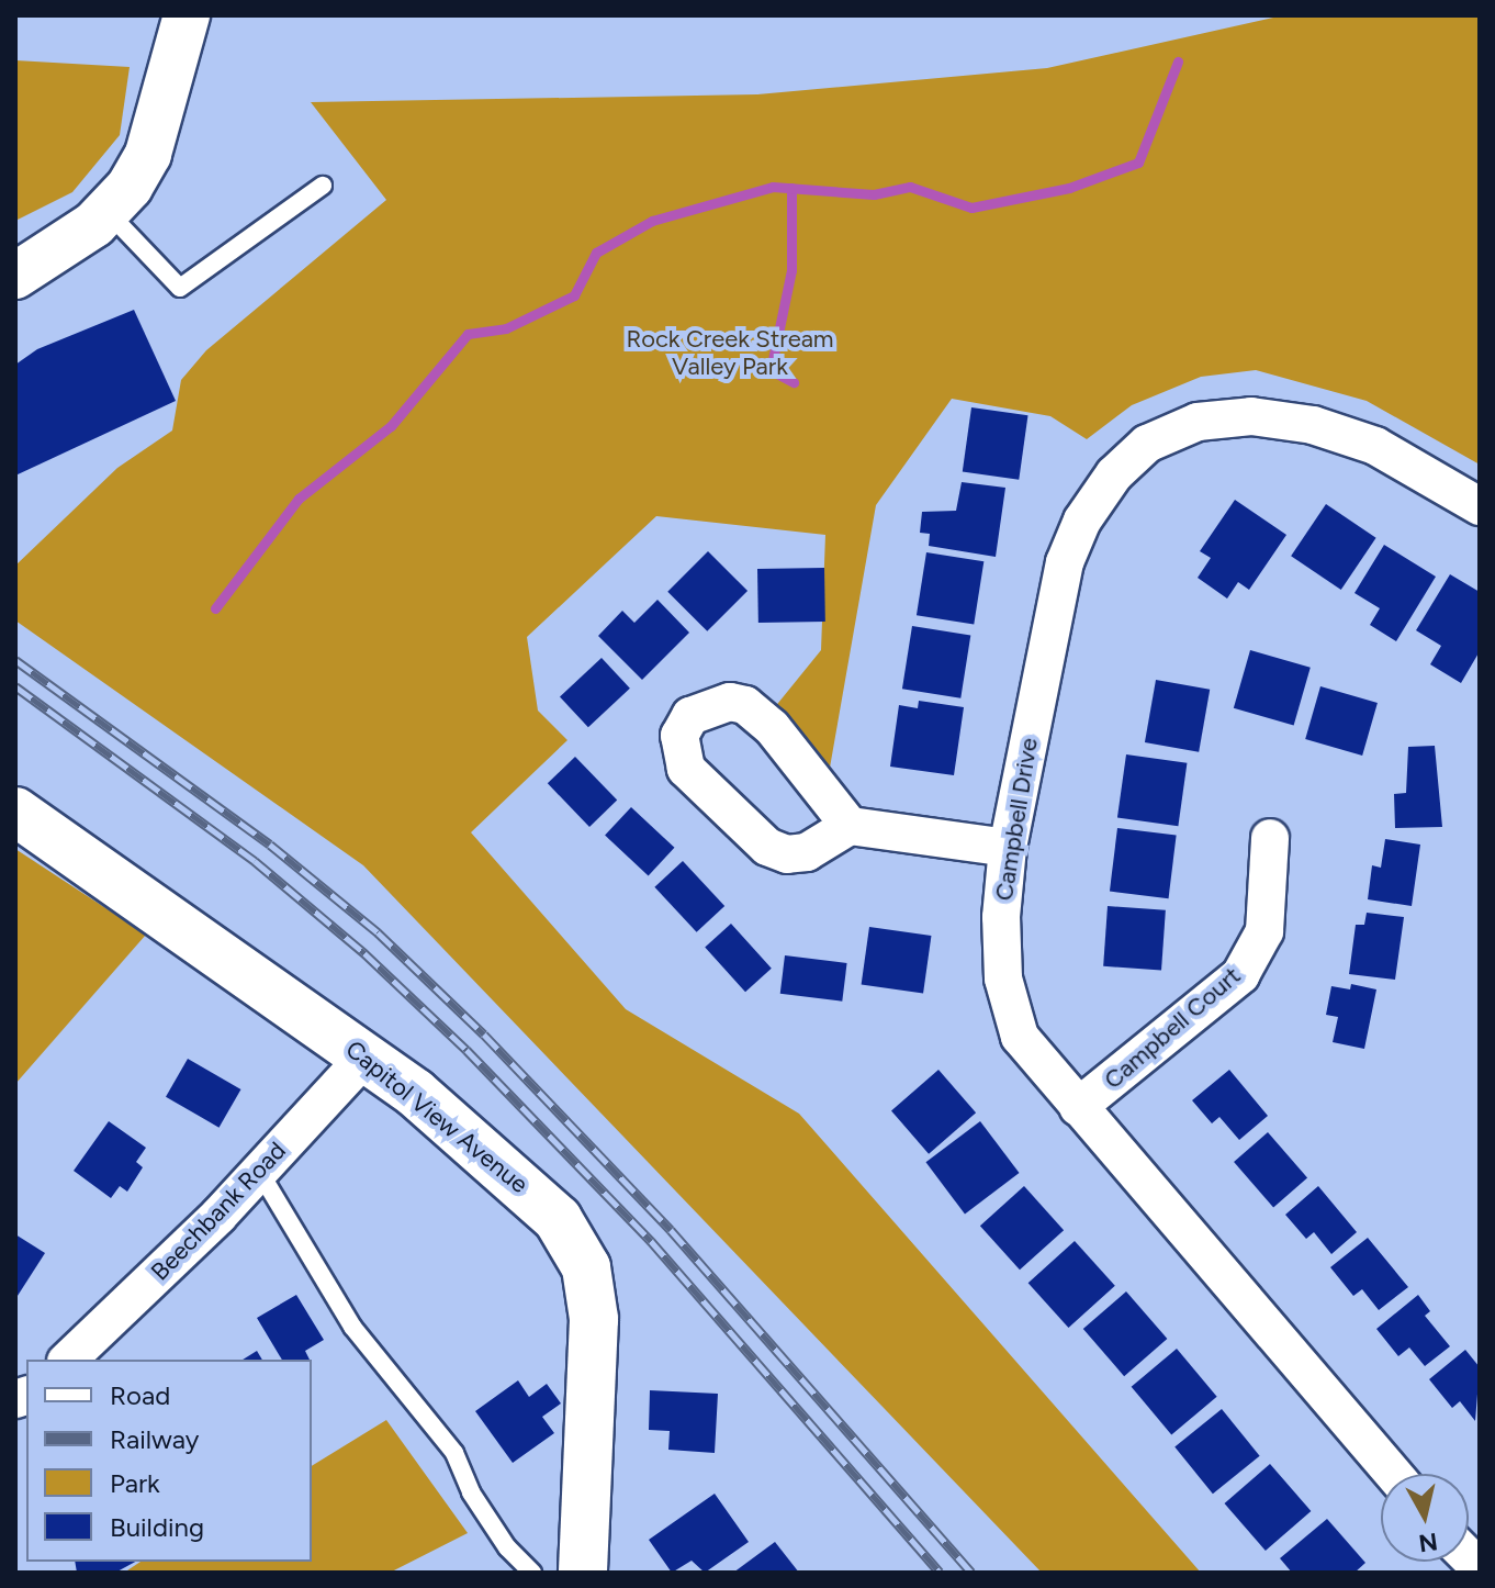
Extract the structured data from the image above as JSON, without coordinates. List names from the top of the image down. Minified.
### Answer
{"streets":{"main road":["Capitol View Avenue"],"street":["Campbell Drive","Campbell Court","Beechbank Road"]},"crossings":[["Campbell Drive","Campbell Court"],["Capitol View Avenue","Beechbank Road"]],"parks":["Rock Creek Stream Valley Park"],"legend":["Road","Railway","Park","Building"],"north":"bottom"}
